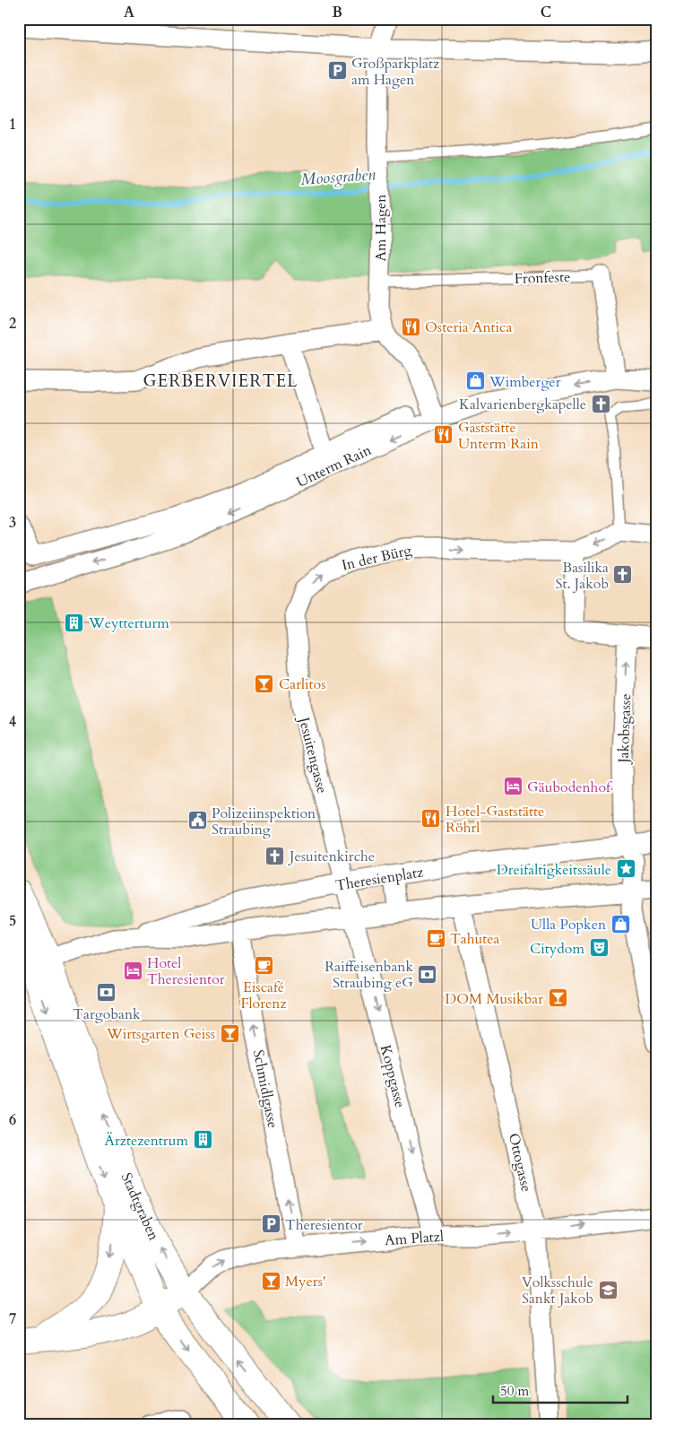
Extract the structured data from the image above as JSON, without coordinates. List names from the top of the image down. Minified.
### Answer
{"streets":{"main road":["Stadtgraben"],"street":["Am Hagen","Fronfeste","Unterm Rain","In der Bürg","Jakobsgasse","Jesuitengasse","Theresienplatz","Koppgasse","Schmidlgasse","Ottogasse","Am Platzl"]},"crossings":[["Am Hagen","Fronfeste"],["Fronfeste","Unterm Rain"],["In der Bürg","Jesuitengasse"],["Jakobsgasse","Theresienplatz"],["Jesuitengasse","Theresienplatz"],["Jesuitengasse","Koppgasse"],["Theresienplatz","Koppgasse"],["Theresienplatz","Schmidlgasse"],["Theresienplatz","Ottogasse"],["Theresienplatz","Stadtgraben"],["Koppgasse","Am Platzl"],["Schmidlgasse","Am Platzl"],["Ottogasse","Am Platzl"],["Stadtgraben","Am Platzl"]],"one_way":["Jakobsgasse","Koppgasse","Schmidlgasse","Am Platzl"],"districts":["GERBERVIERTEL"],"water":["Moosgraben"],"places":{"parking":["Großparkplatz am Hagen","Theresientor"],"restaurant":["Osteria Antica","Gaststätte Unterm Rain","Hotel-Gaststätte Röhrl"],"shop":["Wimberger","Ulla Popken"],"church":["Kalvarienbergkapelle","Basilika St. Jakob","Jesuitenkirche"],"building":["Weytterturm","Ärztezentrum"],"bar":["Carlitos","DOM Musikbar","Wirtsgarten Geiss","Myers'"],"hotel":["Gäubodenhof","Hotel Theresientor"],"public building":["Polizeiinspektion Straubing"],"place":["Dreifaltigkeitssäule"],"cafe":["Tahutea","Eiscafé Florenz"],"theatre":["Citydom"],"bank":["Raiffeisenbank Straubing eG","Targobank"],"school or university":["Volksschule Sankt Jakob"]},"scale_bar":"50 m","grid":{"columns":["A","B","C"],"rows":["1","2","3","4","5","6","7"]}}
